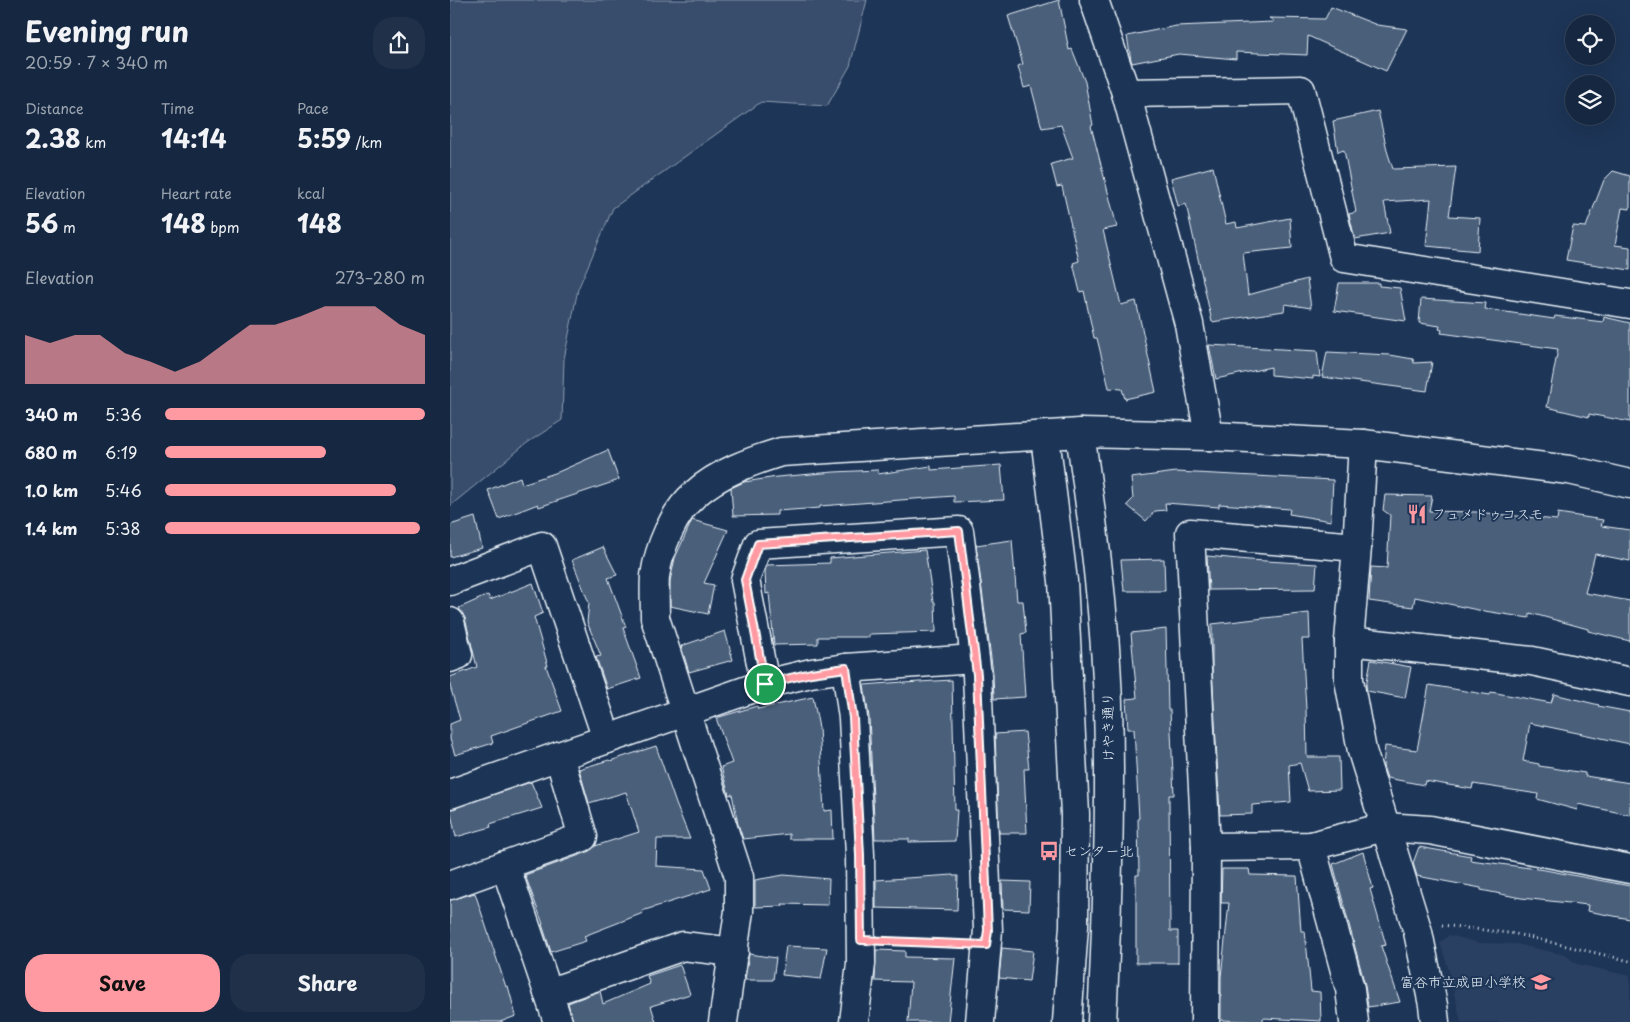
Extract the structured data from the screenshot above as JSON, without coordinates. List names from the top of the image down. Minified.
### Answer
{"streets":{"street":["けやき通り"]},"places":{"restaurant":["フュメドゥコスモ"],"bus stop":["センター北"],"school or university":["富谷市立成田小学校"]},"page":{"heading":["Evening run","20:59 · 7 × 340 m"],"stats":[["Distance","2.38 km"],["Time","14:14"],["Pace","5:59 /km"],["Elevation","56 m"],["Heart rate","148 bpm"],["kcal","148"]],"chart":["Elevation","273–280 m"],"list":[{"name":"340 m","note":"5:36"},{"name":"680 m","note":"6:19"},{"name":"1.0 km","note":"5:46"},{"name":"1.4 km","note":"5:38"}],"buttons":["Save","Share"]}}
